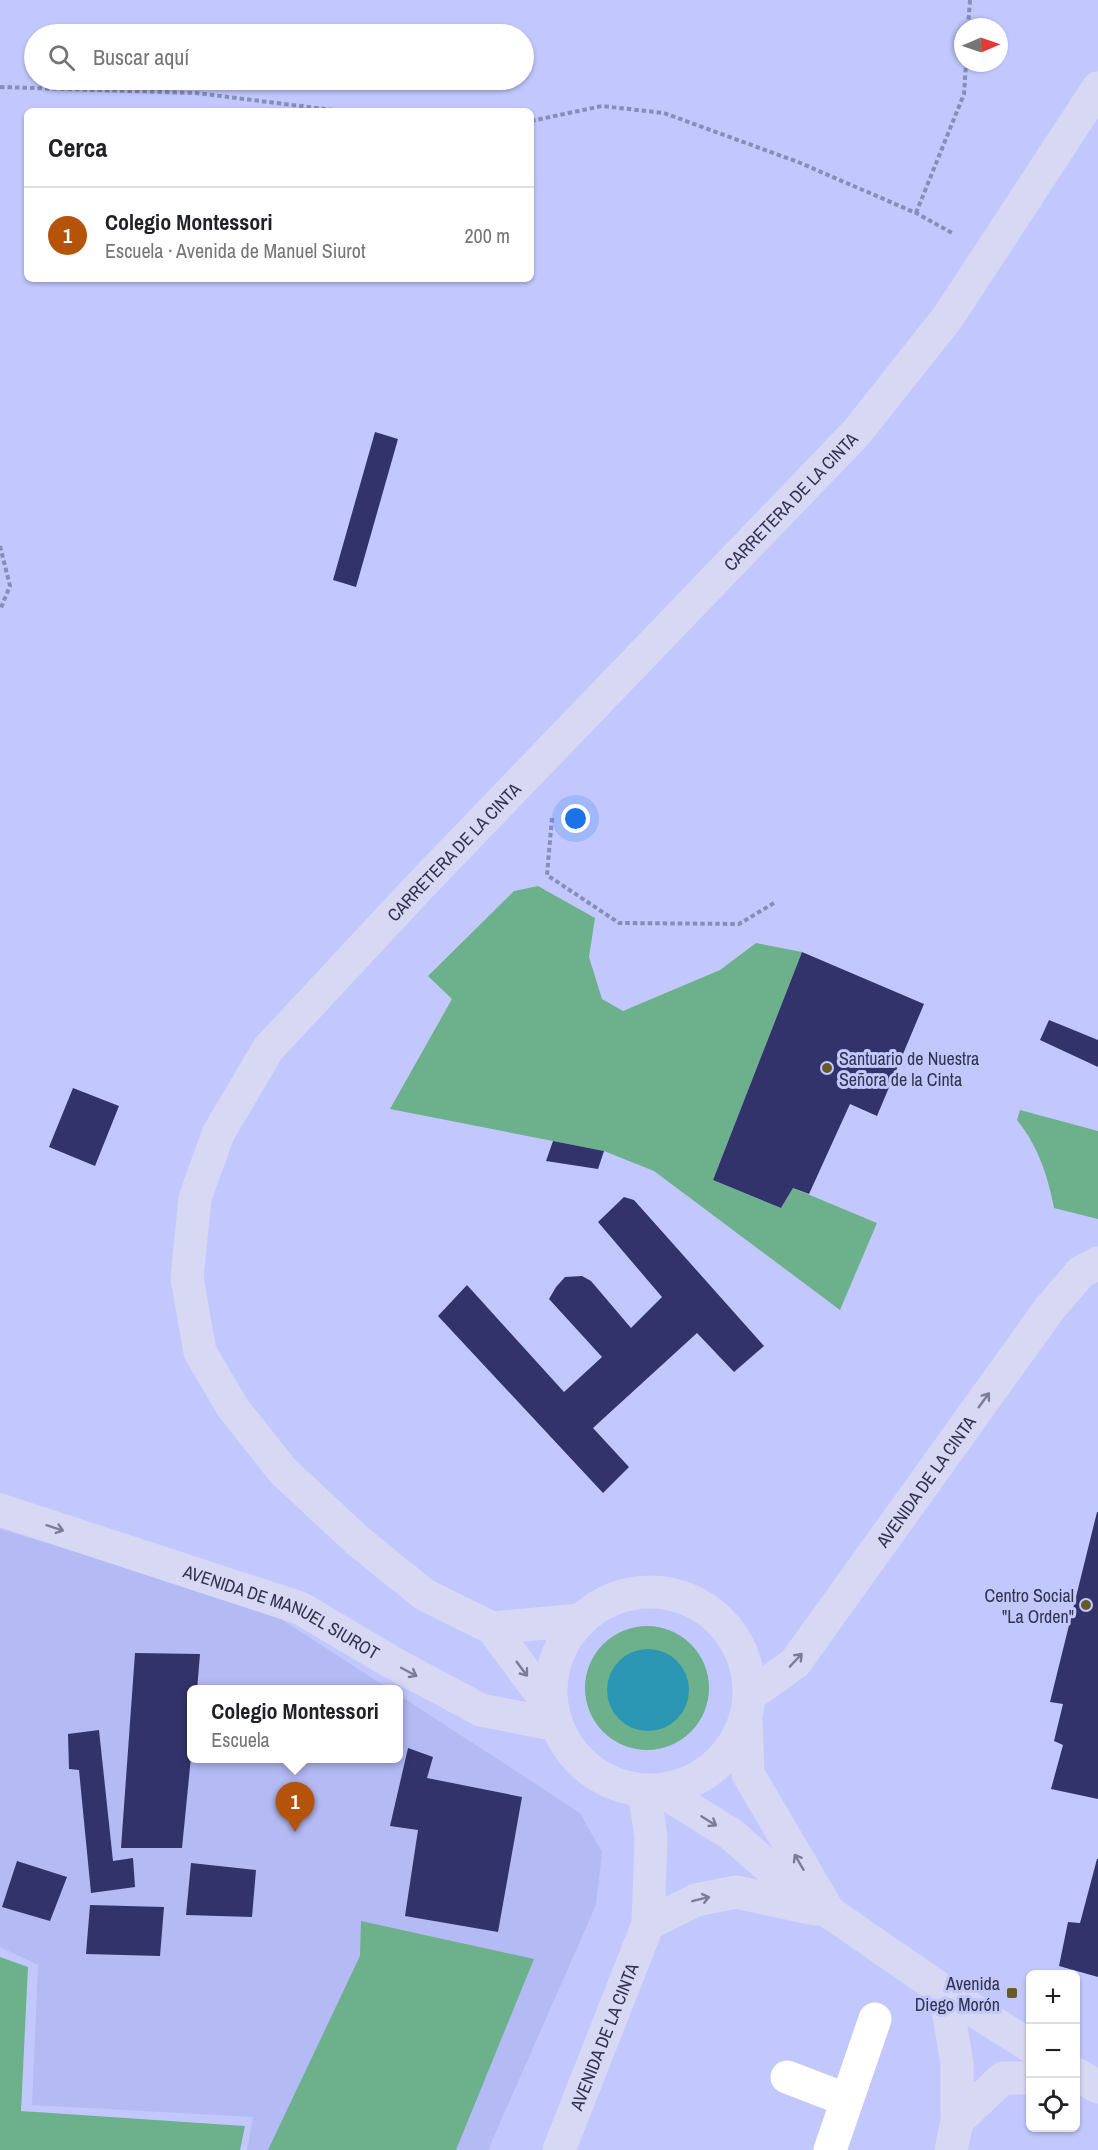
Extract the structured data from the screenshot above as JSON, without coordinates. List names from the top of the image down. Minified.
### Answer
{"streets":{"main road":["CARRETERA DE LA CINTA","AVENIDA DE LA CINTA","AVENIDA DE MANUEL SIUROT"]},"crossings":[["CARRETERA DE LA CINTA","AVENIDA DE LA CINTA"],["CARRETERA DE LA CINTA","AVENIDA DE MANUEL SIUROT"],["AVENIDA DE LA CINTA","AVENIDA DE MANUEL SIUROT"]],"one_way":["AVENIDA DE LA CINTA","AVENIDA DE MANUEL SIUROT"],"places":{"other":["Santuario de Nuestra Señora de la Cinta","Centro Social \"La Orden\""],"transit":["Avenida Diego Morón"]},"north":"right","page":{"search":"Buscar aquí","heading":"Cerca","list":[{"mark":"1","name":"Colegio Montessori","note":"Escuela · Avenida de Manuel Siurot","value":"200 m"}],"popup":["Colegio Montessori","Escuela"],"pins":"1","map_buttons":["+","−"]}}
